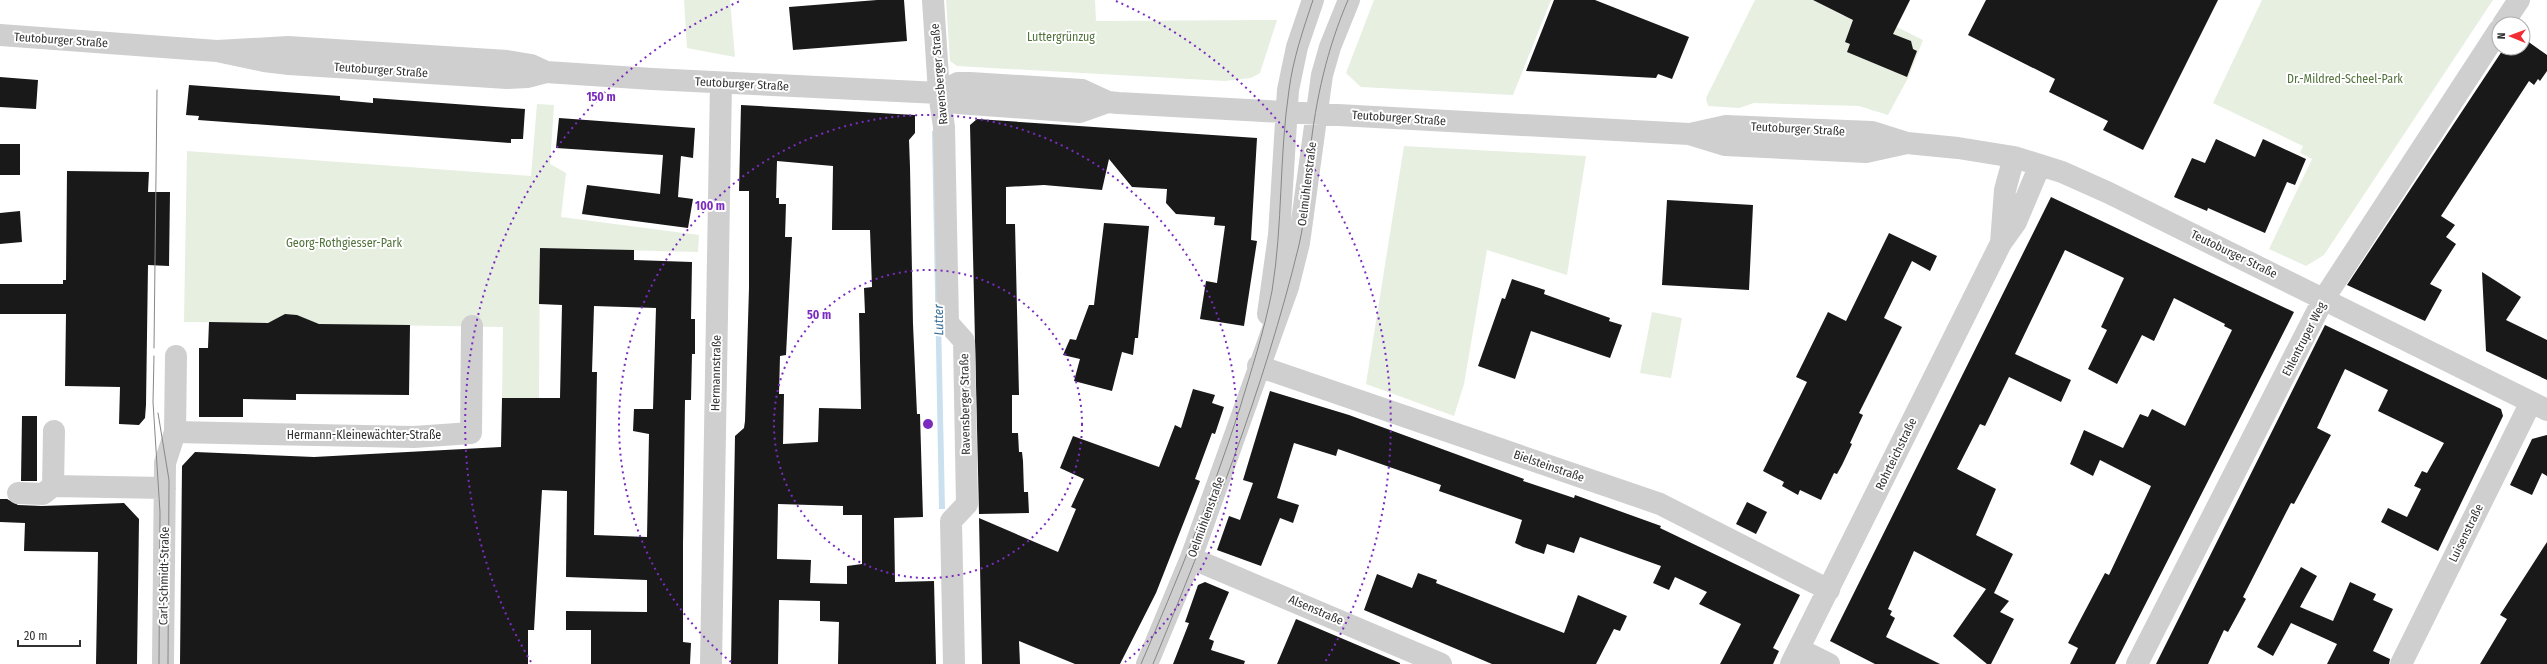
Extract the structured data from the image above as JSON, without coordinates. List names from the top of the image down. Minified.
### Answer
{"streets":{"street":["Teutoburger Straße","Ravensberger Straße","Oelmühlenstraße","Ehlentruper Weg","Hermannstraße","Hermann-Kleinewächter-Straße","Rohrteichstraße","Bielsteinstraße","Luisenstraße","Carl-Schmidt-Straße","Alsenstraße"]},"crossings":[["Teutoburger Straße","Ravensberger Straße"],["Teutoburger Straße","Oelmühlenstraße"],["Teutoburger Straße","Ehlentruper Weg"],["Teutoburger Straße","Hermannstraße"],["Teutoburger Straße","Rohrteichstraße"],["Teutoburger Straße","Luisenstraße"],["Oelmühlenstraße","Bielsteinstraße"],["Oelmühlenstraße","Alsenstraße"],["Hermann-Kleinewächter-Straße","Carl-Schmidt-Straße"],["Rohrteichstraße","Bielsteinstraße"]],"water":["Lutter"],"parks":["Luttergrünzug","Dr.-Mildred-Scheel-Park","Georg-Rothgiesser-Park"],"scale_bar":"20 m","north":"left","rings":["150 m","100 m","50 m"]}
